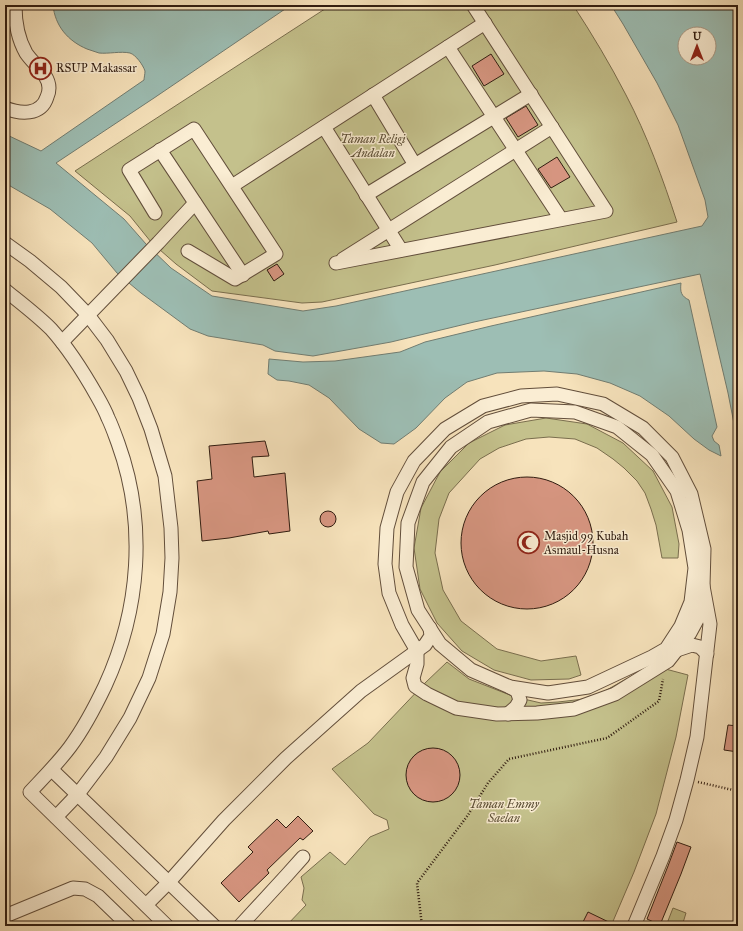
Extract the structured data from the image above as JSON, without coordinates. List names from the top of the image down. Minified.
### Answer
{"parks":["Taman Religi Andalan","Taman Emmy Saelan"],"places":{"hospital":["RSUP Makassar"],"mosque":["Masjid 99 Kubah Asmaul-Husna"]},"north":"top"}
